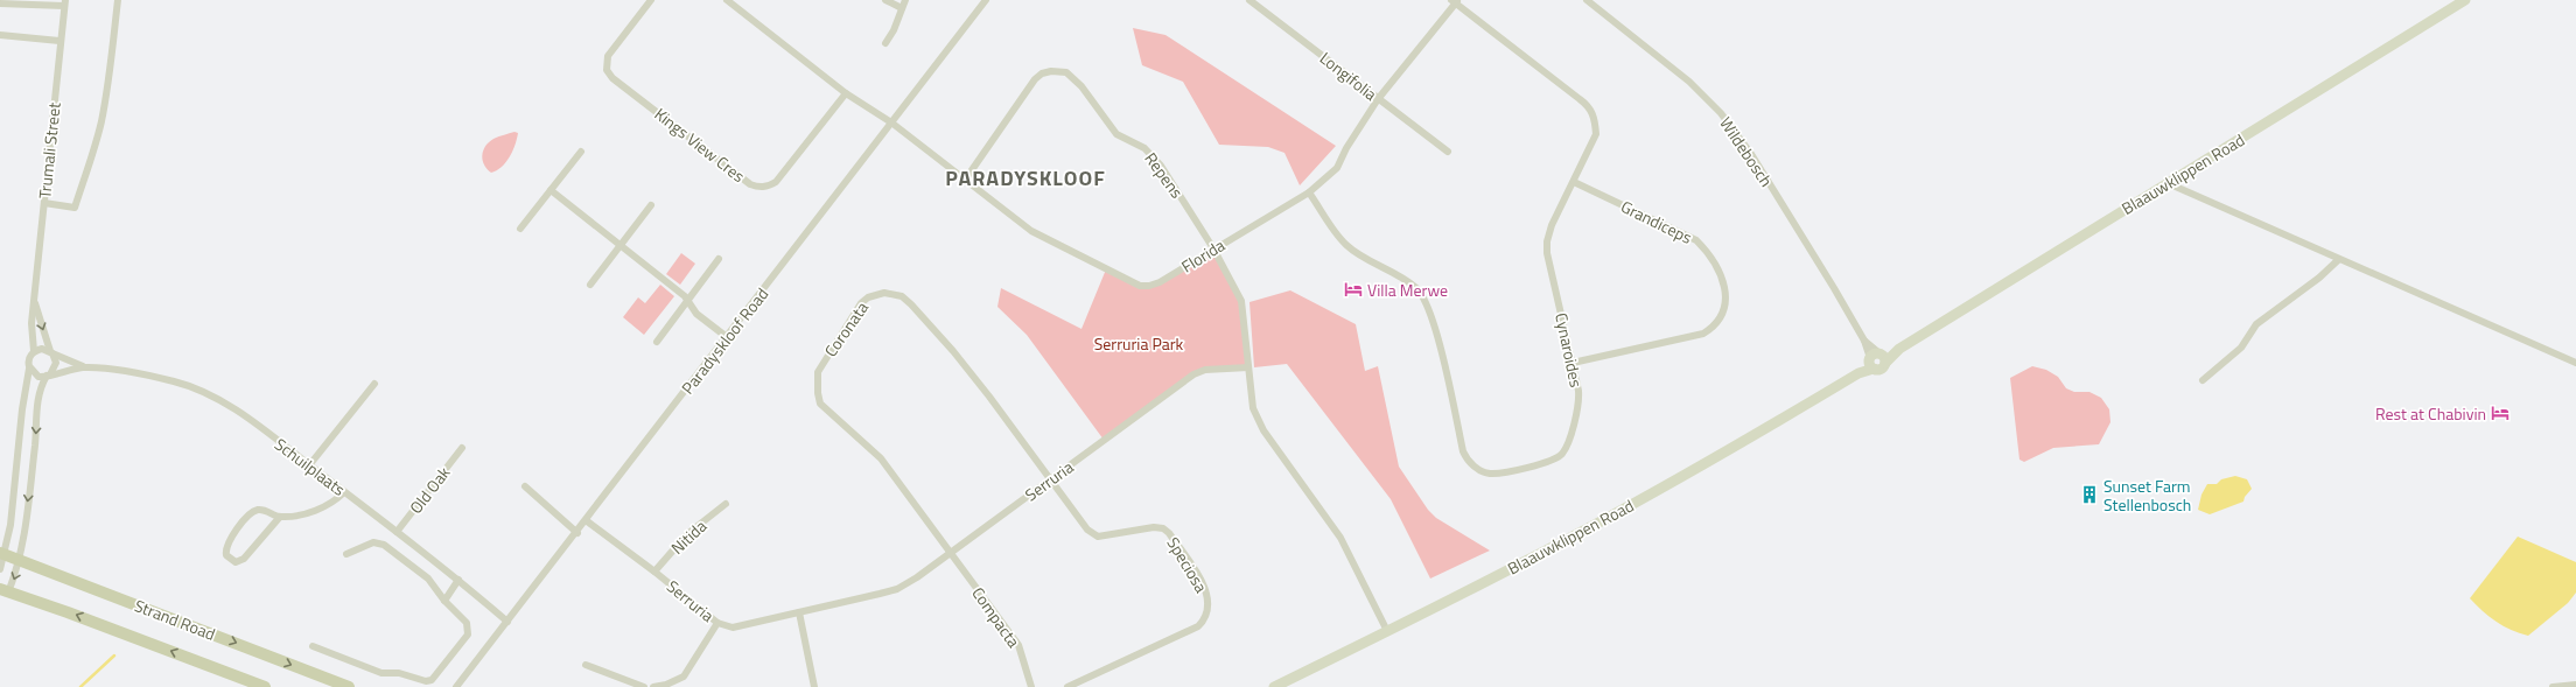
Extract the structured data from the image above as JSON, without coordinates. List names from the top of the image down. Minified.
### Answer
{"streets":{"main road":["Strand Road"],"street":["Longifolia","Kings View Cres","Trumali Street","Wildebosch","Blaauwklippen Road","Repens","Grandiceps","Florida","Coronata","Paradyskloof Road","Cynaroides","Schuilplaats","Serruria","Old Oak","Nitida","Speciosa","Compacta"]},"crossings":[["Longifolia","Florida"],["Trumali Street","Schuilplaats"],["Trumali Street","Strand Road"],["Wildebosch","Blaauwklippen Road"],["Repens","Florida"],["Repens","Serruria"],["Grandiceps","Cynaroides"],["Florida","Paradyskloof Road"],["Florida","Cynaroides"],["Coronata","Serruria"],["Coronata","Speciosa"],["Coronata","Compacta"],["Paradyskloof Road","Schuilplaats"],["Paradyskloof Road","Serruria"],["Schuilplaats","Old Oak"],["Serruria","Nitida"],["Serruria","Speciosa"],["Serruria","Compacta"]],"districts":["PARADYSKLOOF"],"parks":["Serruria Park"],"places":{"hotel":["Villa Merwe","Rest at Chabivin"],"building":["Sunset Farm Stellenbosch"]}}
